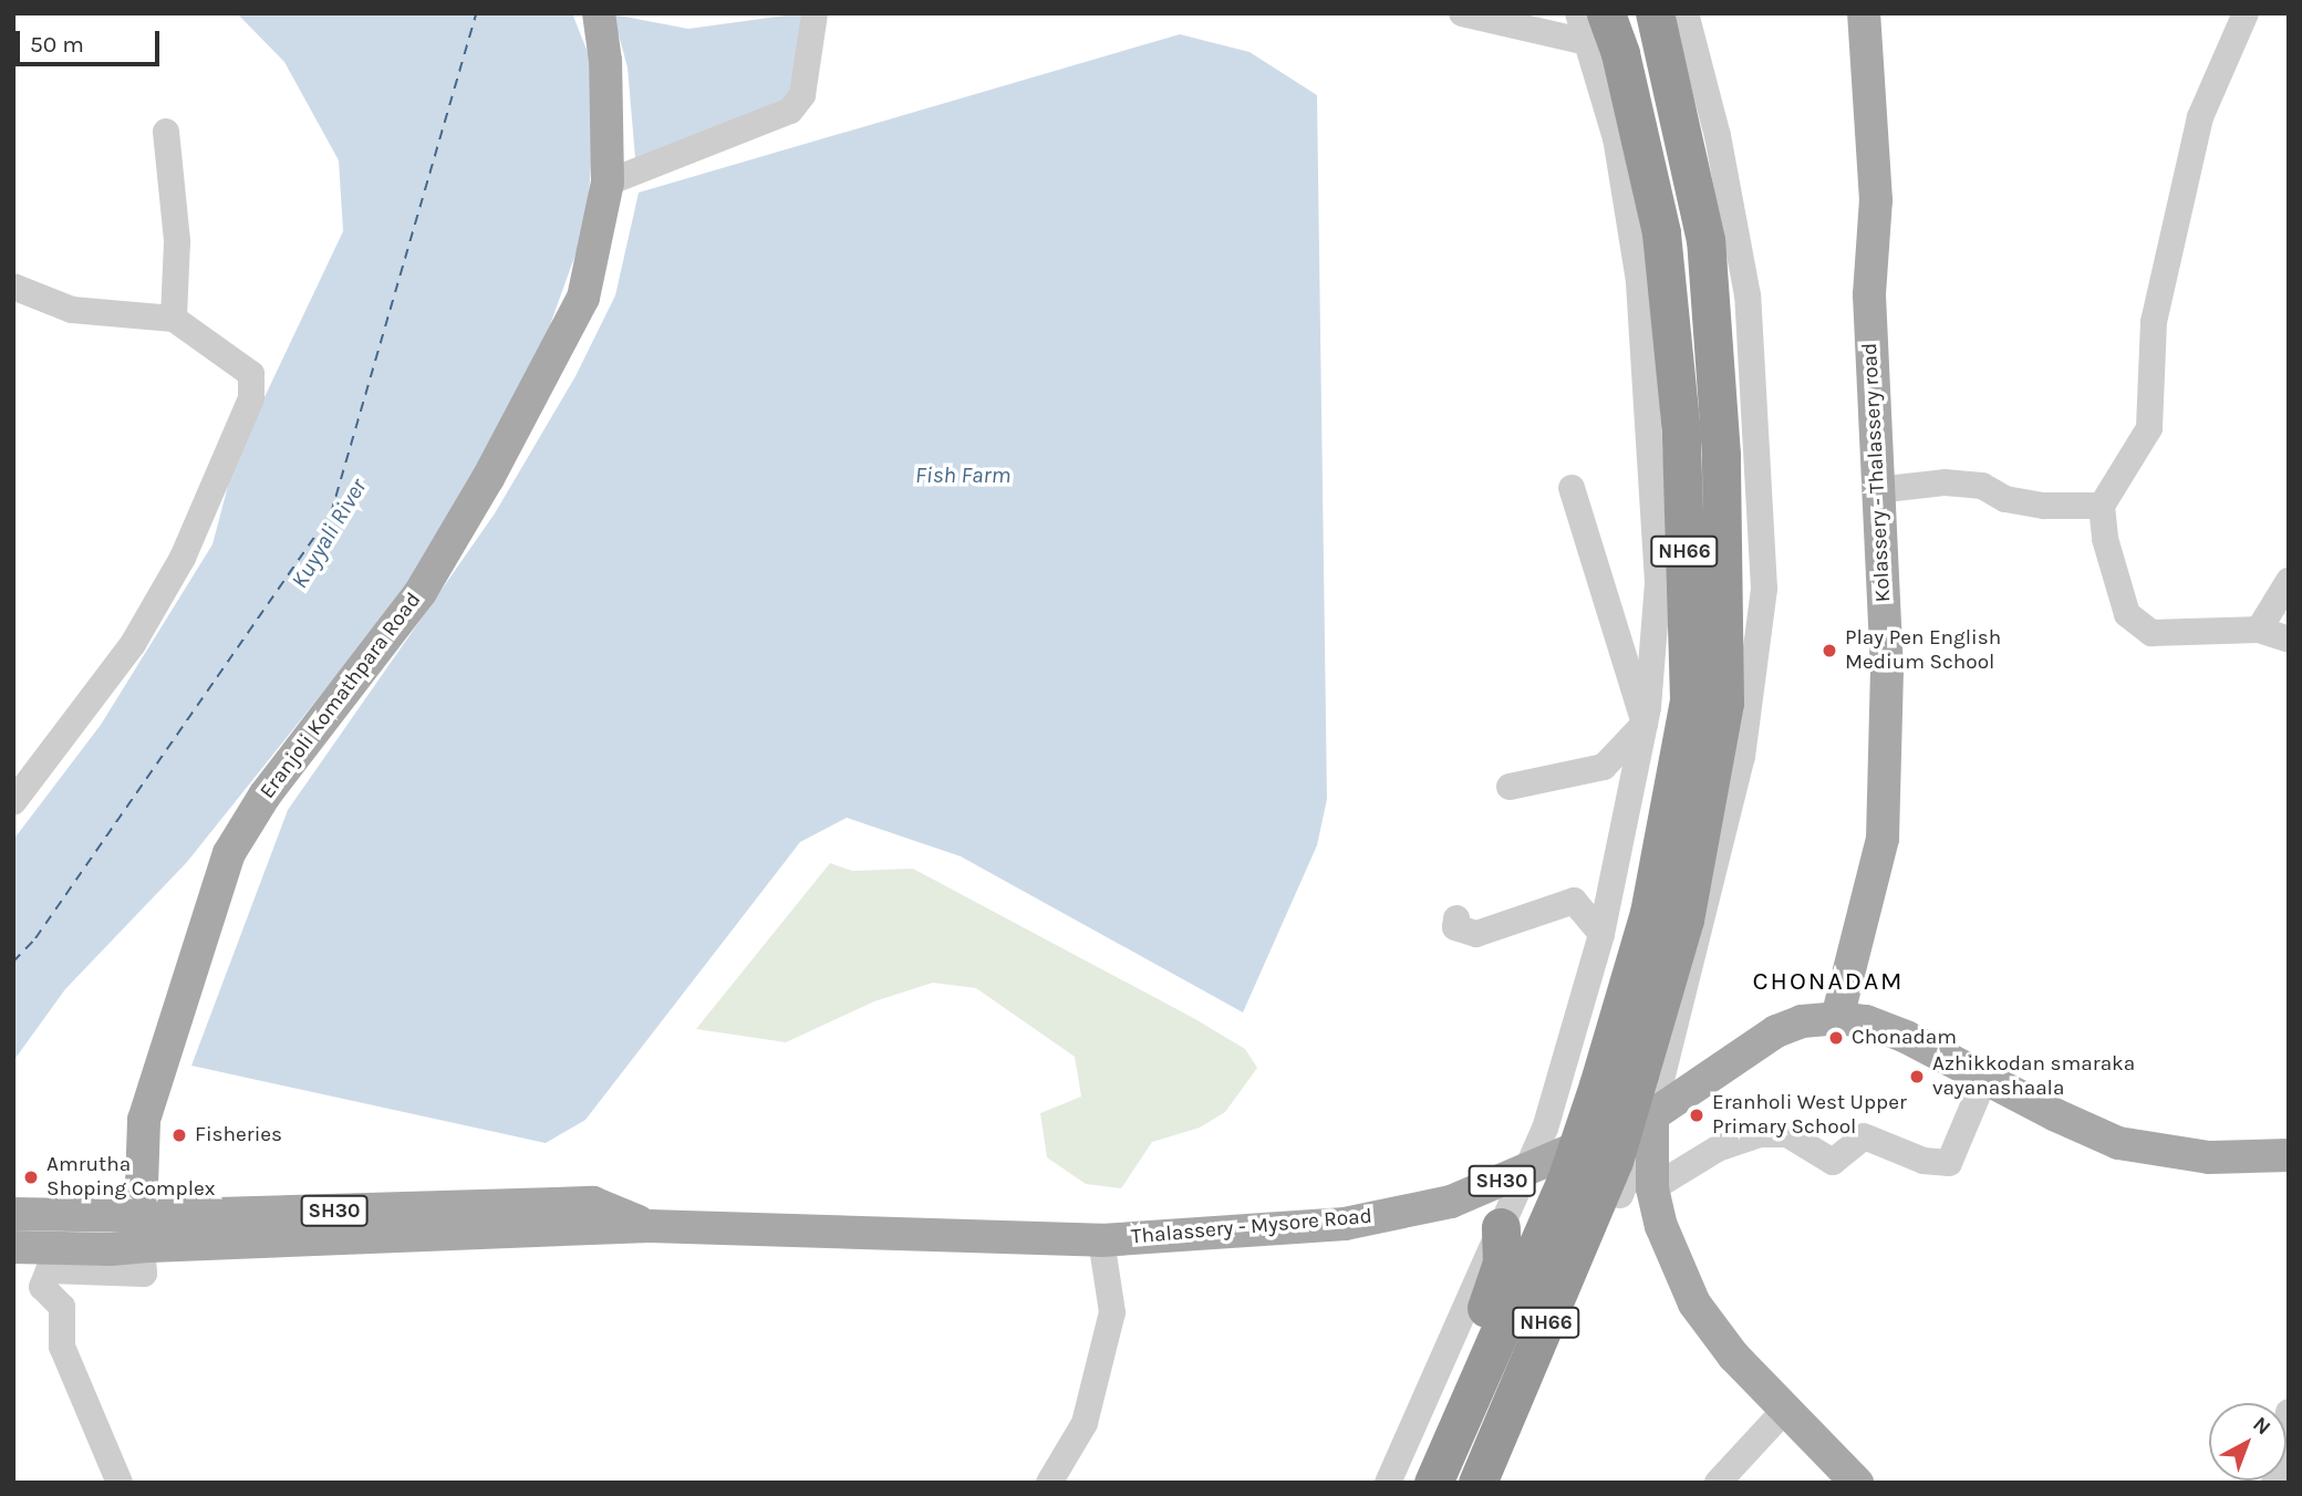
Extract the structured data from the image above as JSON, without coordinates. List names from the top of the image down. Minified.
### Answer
{"streets":{"highway":["NH66"],"main road":["Kolassery - Thalassery road","Eranjoli Komathpara Road","SH30","Thalassery - Mysore Road"]},"crossings":[["Kolassery - Thalassery road","Thalassery - Mysore Road"],["Eranjoli Komathpara Road","SH30"],["SH30","Thalassery - Mysore Road"]],"districts":["CHONADAM"],"water":["Fish Farm","Kuyyali River"],"places":["Play Pen English Medium School","Chonadam","Azhikkodan smaraka vayanashaala","Eranholi West Upper Primary School","Fisheries","Amrutha Shoping Complex"],"scale_bar":"50 m","north":"top right"}
